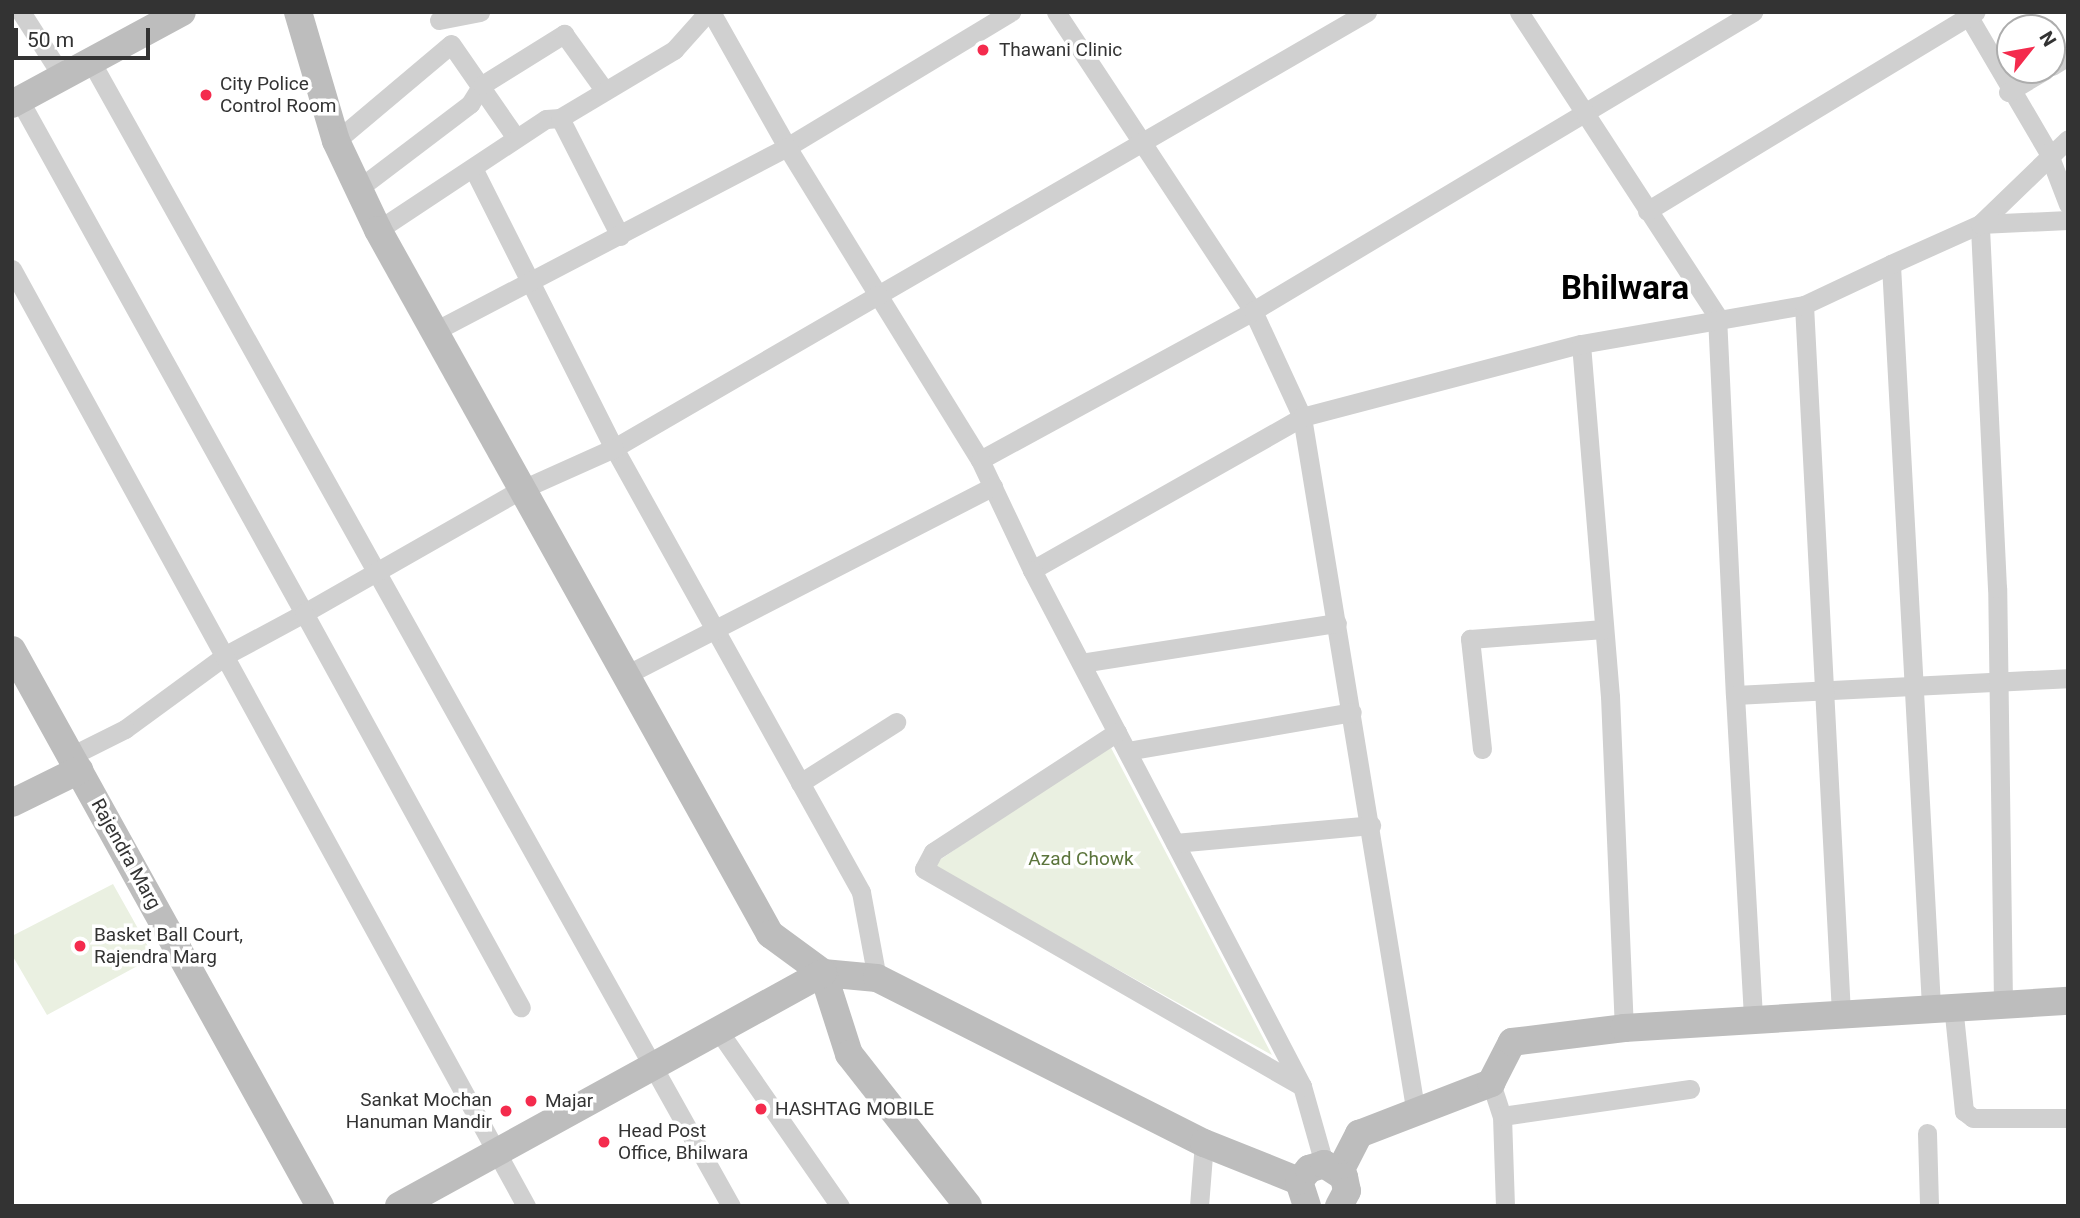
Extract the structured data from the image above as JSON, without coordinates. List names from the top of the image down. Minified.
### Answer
{"streets":{"street":["Rajendra Marg"]},"districts":["Bhilwara"],"parks":["Azad Chowk"],"places":["Thawani Clinic","City Police Control Room","Basket Ball Court, Rajendra Marg","Majar","HASHTAG MOBILE","Sankat Mochan Hanuman Mandir","Head Post Office, Bhilwara"],"scale_bar":"50 m","north":"top right"}
